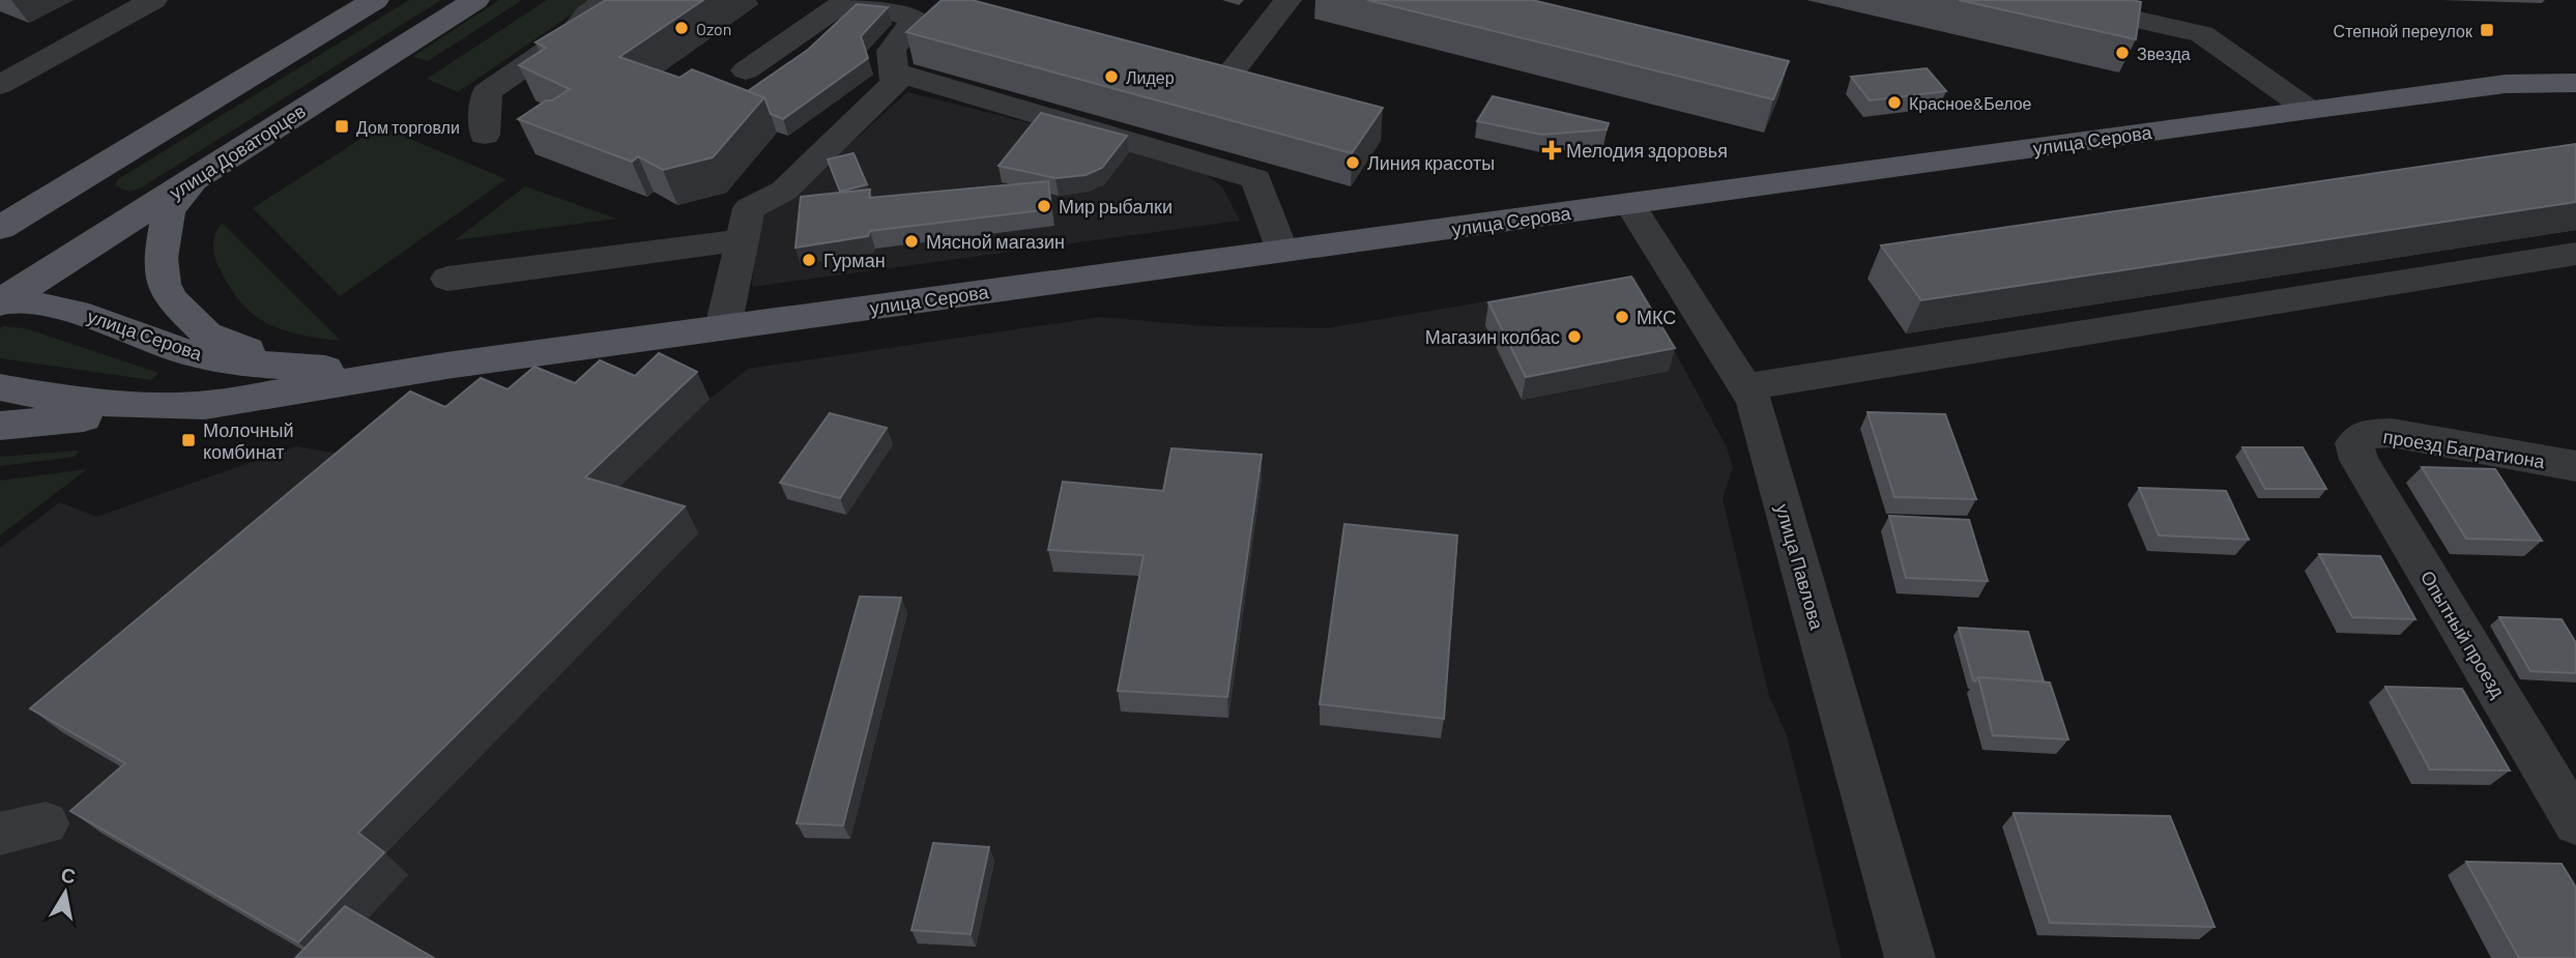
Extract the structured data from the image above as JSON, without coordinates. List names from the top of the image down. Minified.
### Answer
{"streets":{"main road":["улица Серова","улица Доваторцев"],"street":["проезд Багратиона","улица Павлова","Опытный проезд"]},"crossings":[["улица Серова","улица Доваторцев"],["улица Серова","улица Павлова"],["проезд Багратиона","Опытный проезд"]],"places":{"other":["Ozon","Звезда","Лидер","Красное&Белое","Линия красоты","Мир рыбалки","Мясной магазин","Гурман","МКС","Магазин колбас"],"transit":["Степной переулок","Дом торговли","Молочный комбинат"],"health":["Мелодия здоровья"]},"north":"top"}
